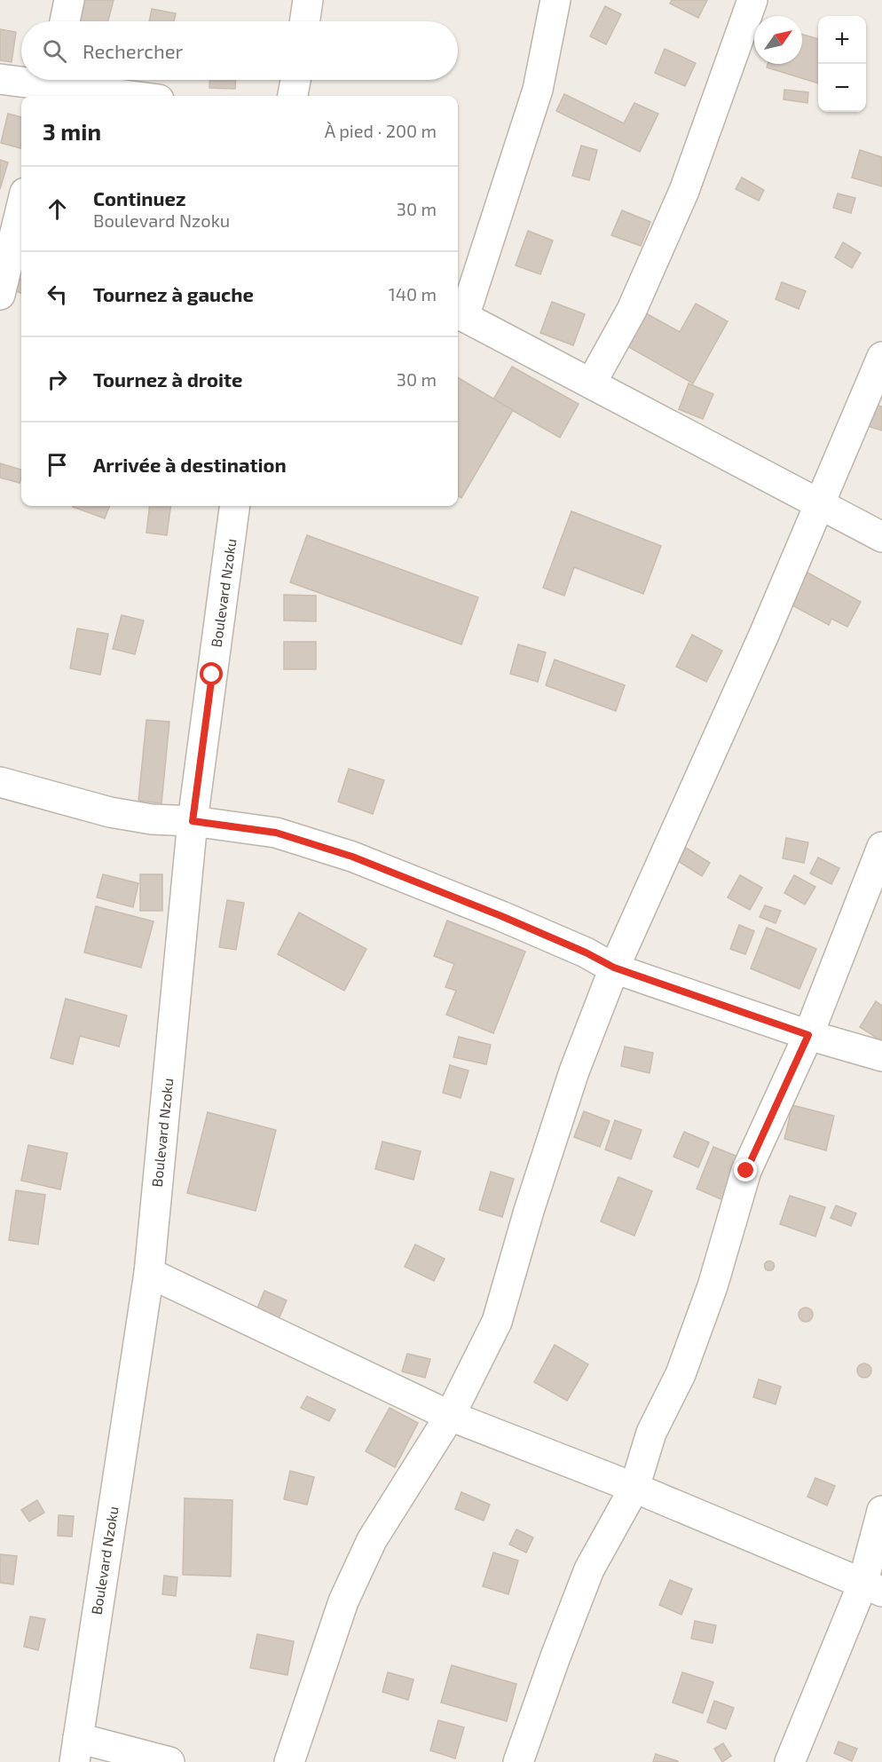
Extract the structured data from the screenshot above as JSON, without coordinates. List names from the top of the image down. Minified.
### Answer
{"streets":{"street":["Boulevard Nzoku"]},"north":"top right","page":{"map_buttons":["+","−"],"search":"Rechercher","heading":["3 min","À pied · 200 m"],"list":[["Continuez","Boulevard Nzoku","30 m"],["Tournez à gauche","140 m"],["Tournez à droite","30 m"],"Arrivée à destination"]}}
